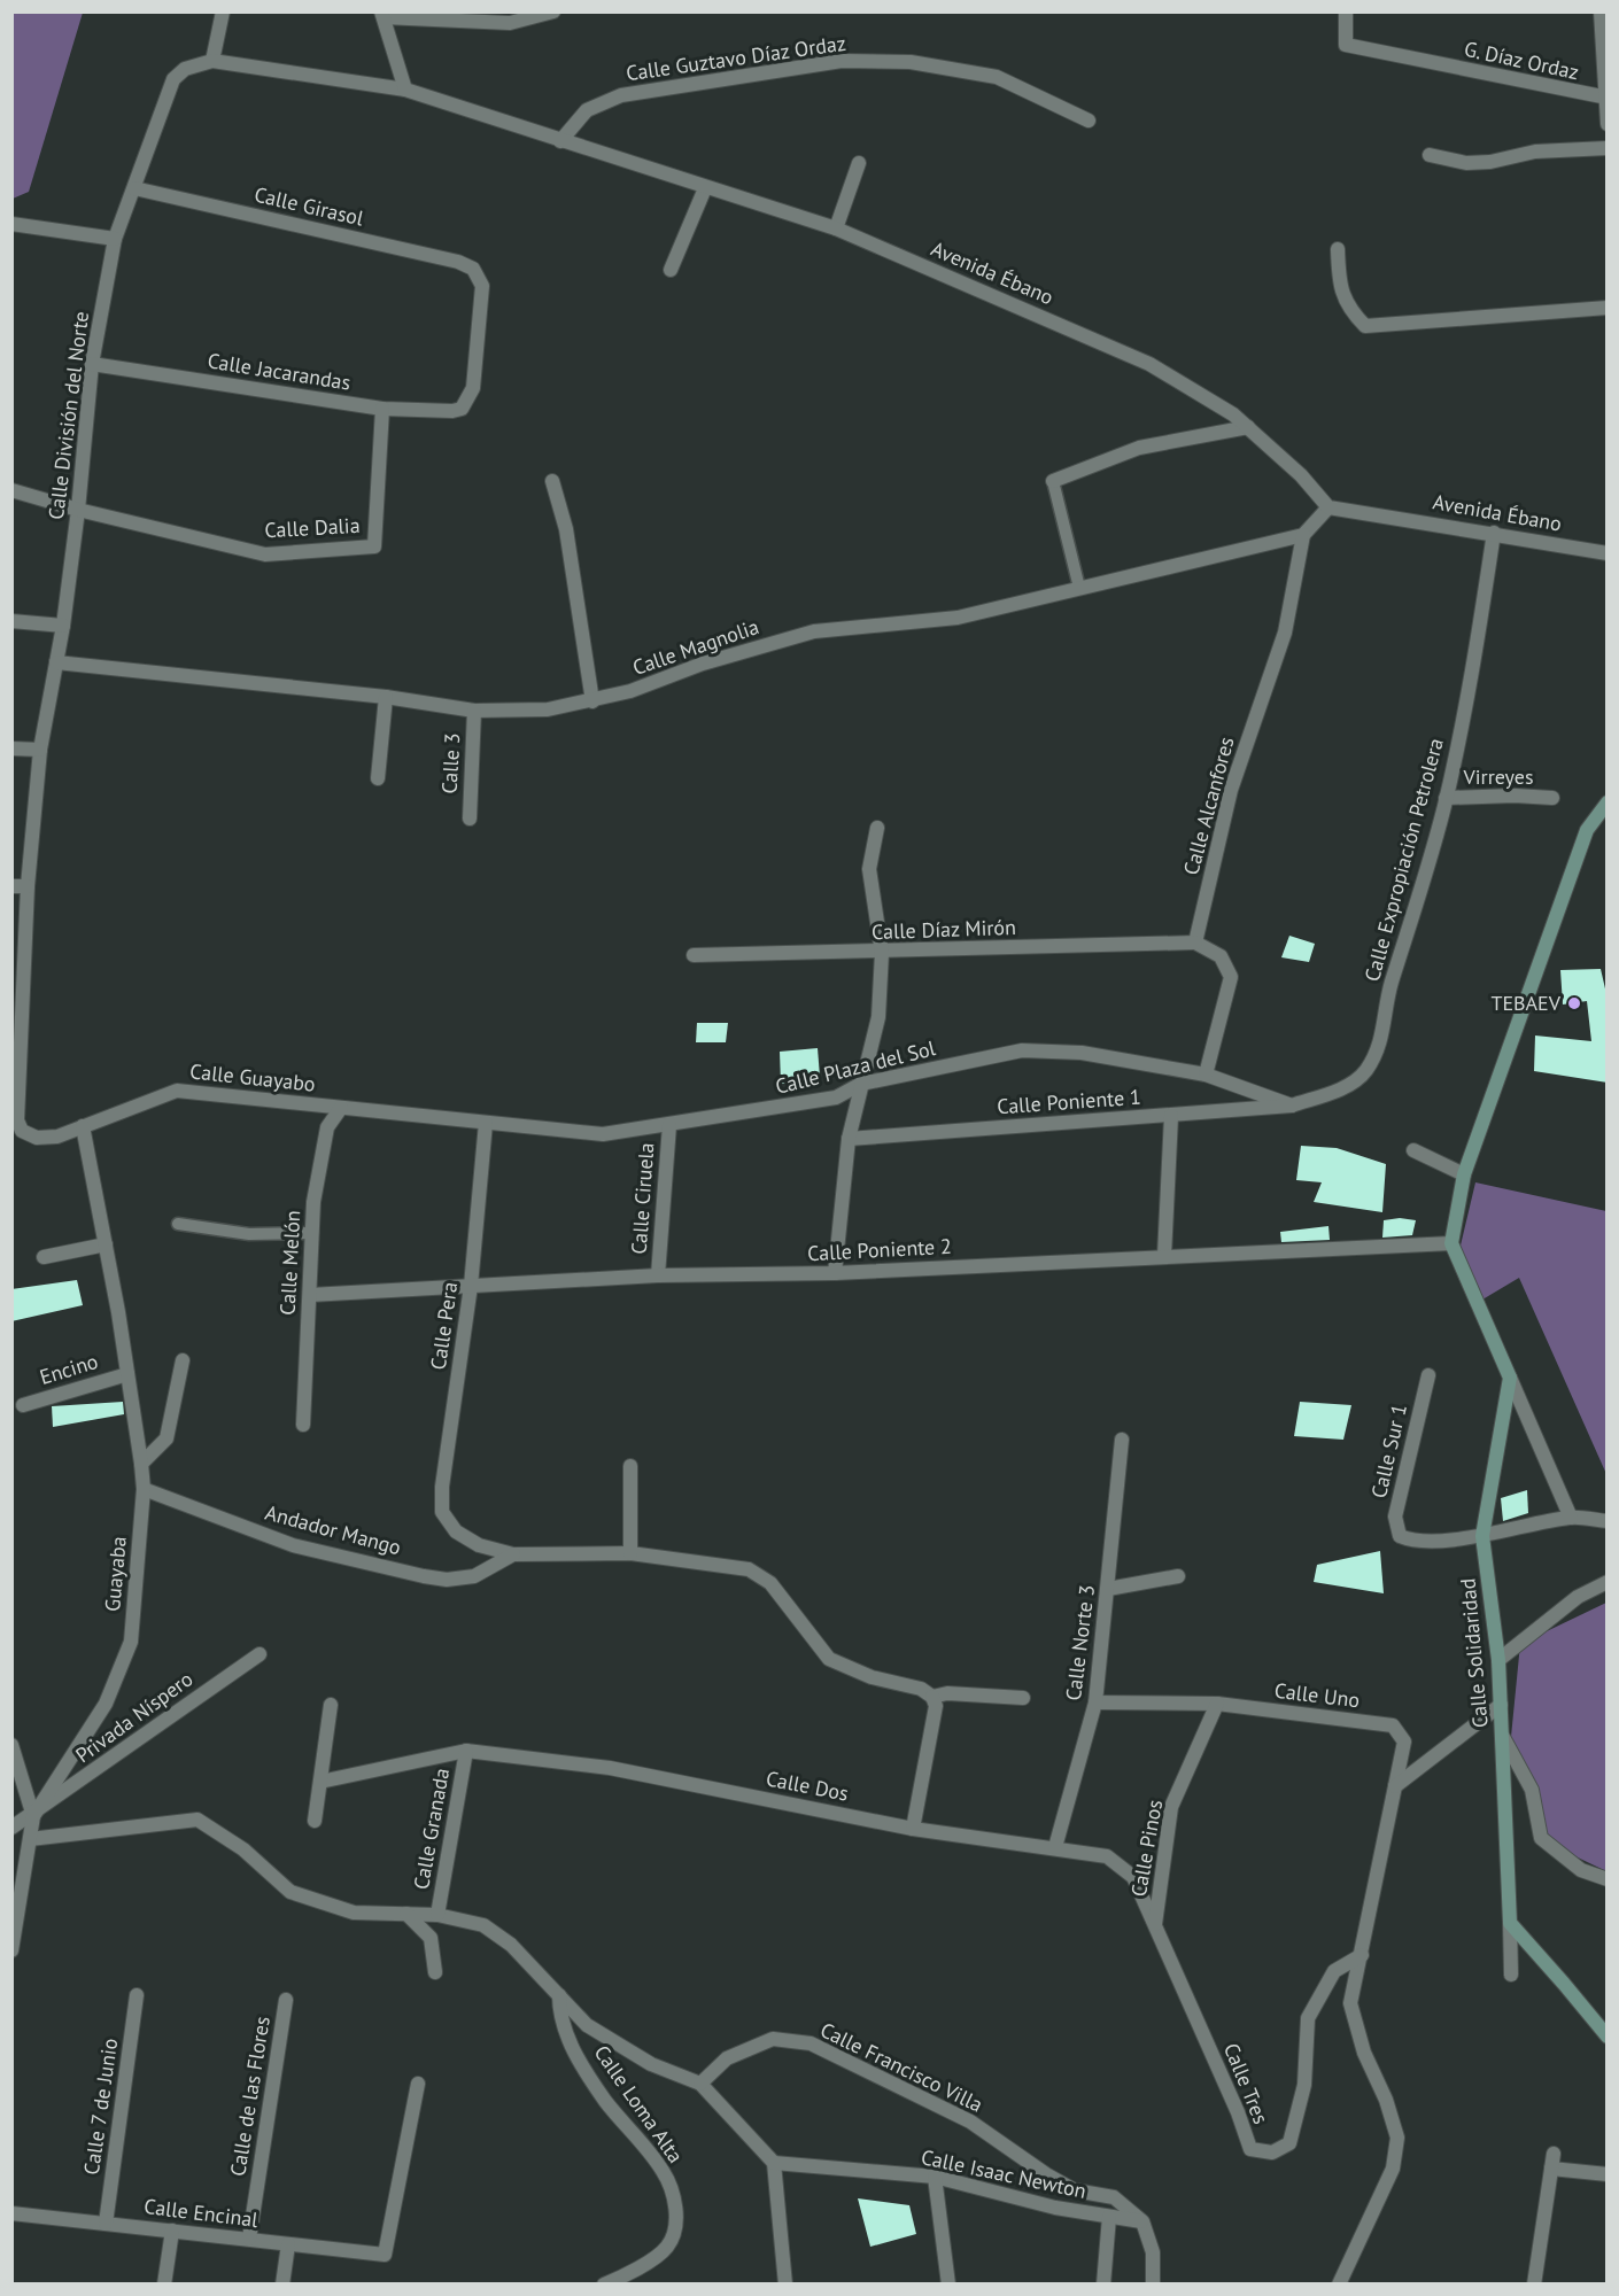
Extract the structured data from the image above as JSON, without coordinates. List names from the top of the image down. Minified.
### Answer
{"streets":{"main road":["Calle Solidaridad"],"street":["Calle Guztavo Díaz Ordaz","G. Díaz Ordaz","Calle Girasol","Avenida Ébano","Calle Jacarandas","Calle División del Norte","Calle Dalia","Calle Magnolia","Calle 3","Virreyes","Calle Alcanfores","Calle Expropiación Petrolera","Calle Díaz Mirón","Calle Plaza del Sol","Calle Guayabo","Calle Poniente 1","Calle Ciruela","Calle Poniente 2","Calle Melón","Calle Pera","Encino","Calle Sur 1","Andador Mango","Guayaba","Calle Norte 3","Calle Uno","Privada Níspero","Calle Dos","Calle Granada","Calle Pinos","Calle Francisco Villa","Calle Tres","Calle de las Flores","Calle Loma Alta","Calle 7 de Junio","Calle Isaac Newton","Calle Encinal"]},"crossings":[["Calle Guztavo Díaz Ordaz","Avenida Ébano"],["Calle Girasol","Calle Jacarandas"],["Calle Girasol","Calle División del Norte"],["Avenida Ébano","Calle División del Norte"],["Avenida Ébano","Calle Expropiación Petrolera"],["Calle Jacarandas","Calle División del Norte"],["Calle Jacarandas","Calle Dalia"],["Calle División del Norte","Calle Dalia"],["Calle División del Norte","Calle Magnolia"],["Calle División del Norte","Calle Guayabo"],["Calle Magnolia","Calle 3"],["Calle Magnolia","Calle Alcanfores"],["Virreyes","Calle Expropiación Petrolera"],["Calle Alcanfores","Calle Díaz Mirón"],["Calle Expropiación Petrolera","Calle Plaza del Sol"],["Calle Expropiación Petrolera","Calle Poniente 1"],["Calle Plaza del Sol","Calle Guayabo"],["Calle Plaza del Sol","Calle Poniente 1"],["Calle Plaza del Sol","Calle Ciruela"],["Calle Plaza del Sol","Calle Melón"],["Calle Plaza del Sol","Calle Pera"],["Calle Guayabo","Calle Melón"],["Calle Guayabo","Guayaba"],["Calle Ciruela","Calle Poniente 2"],["Calle Poniente 2","Calle Melón"],["Calle Poniente 2","Calle Pera"],["Calle Pera","Andador Mango"],["Encino","Guayaba"],["Calle Sur 1","Calle Solidaridad"],["Andador Mango","Guayaba"],["Guayaba","Privada Níspero"],["Calle Norte 3","Calle Dos"],["Calle Uno","Calle Pinos"],["Calle Dos","Calle Granada"],["Calle Dos","Calle Tres"],["Calle Pinos","Calle Tres"],["Calle Francisco Villa","Calle Isaac Newton"],["Calle de las Flores","Calle Encinal"],["Calle 7 de Junio","Calle Encinal"]],"places":["TEBAEV"]}
